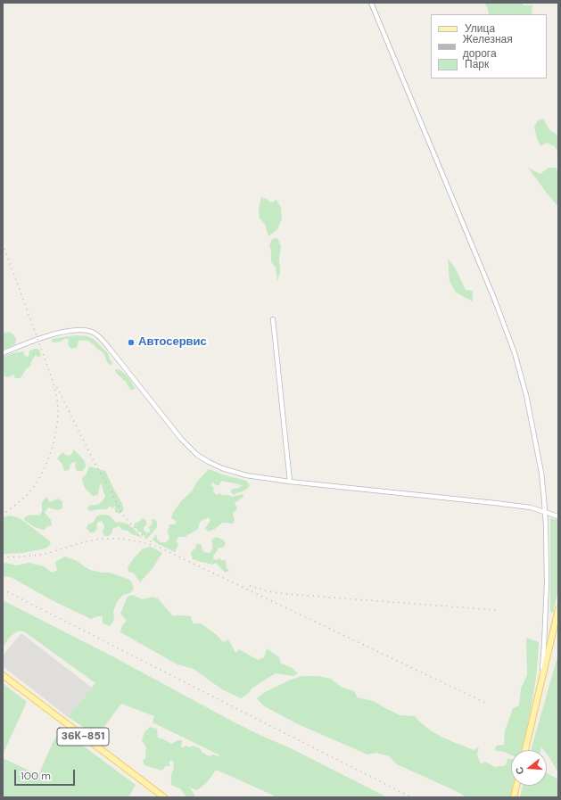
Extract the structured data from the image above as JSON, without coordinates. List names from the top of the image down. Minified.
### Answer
{"streets":{"main road":["36К-851"]},"places":["Автосервис"],"legend":["Улица","Железная дорога","Парк"],"scale_bar":"100 m","north":"left"}
